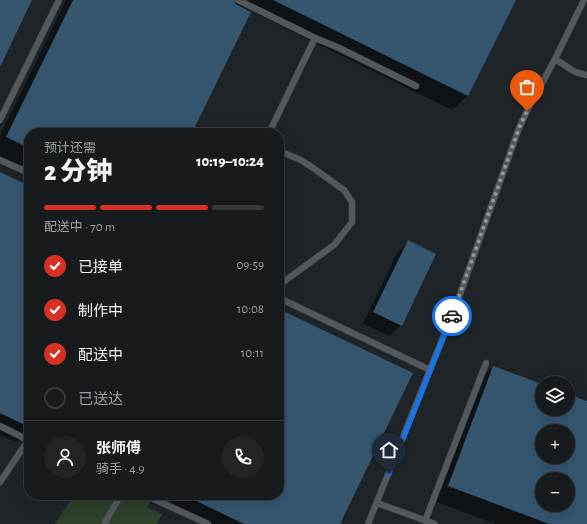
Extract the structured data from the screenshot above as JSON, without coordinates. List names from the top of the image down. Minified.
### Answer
{"page":{"heading":["2 分钟","预计还需","10:19–10:24"],"panel":["张师傅","骑手 · 4.9"],"bar":"配送中 · 70 m","list":[["已接单","09:59"],["制作中","10:08"],["配送中","10:11"],"已送达"],"map_buttons":["+","−"]}}
